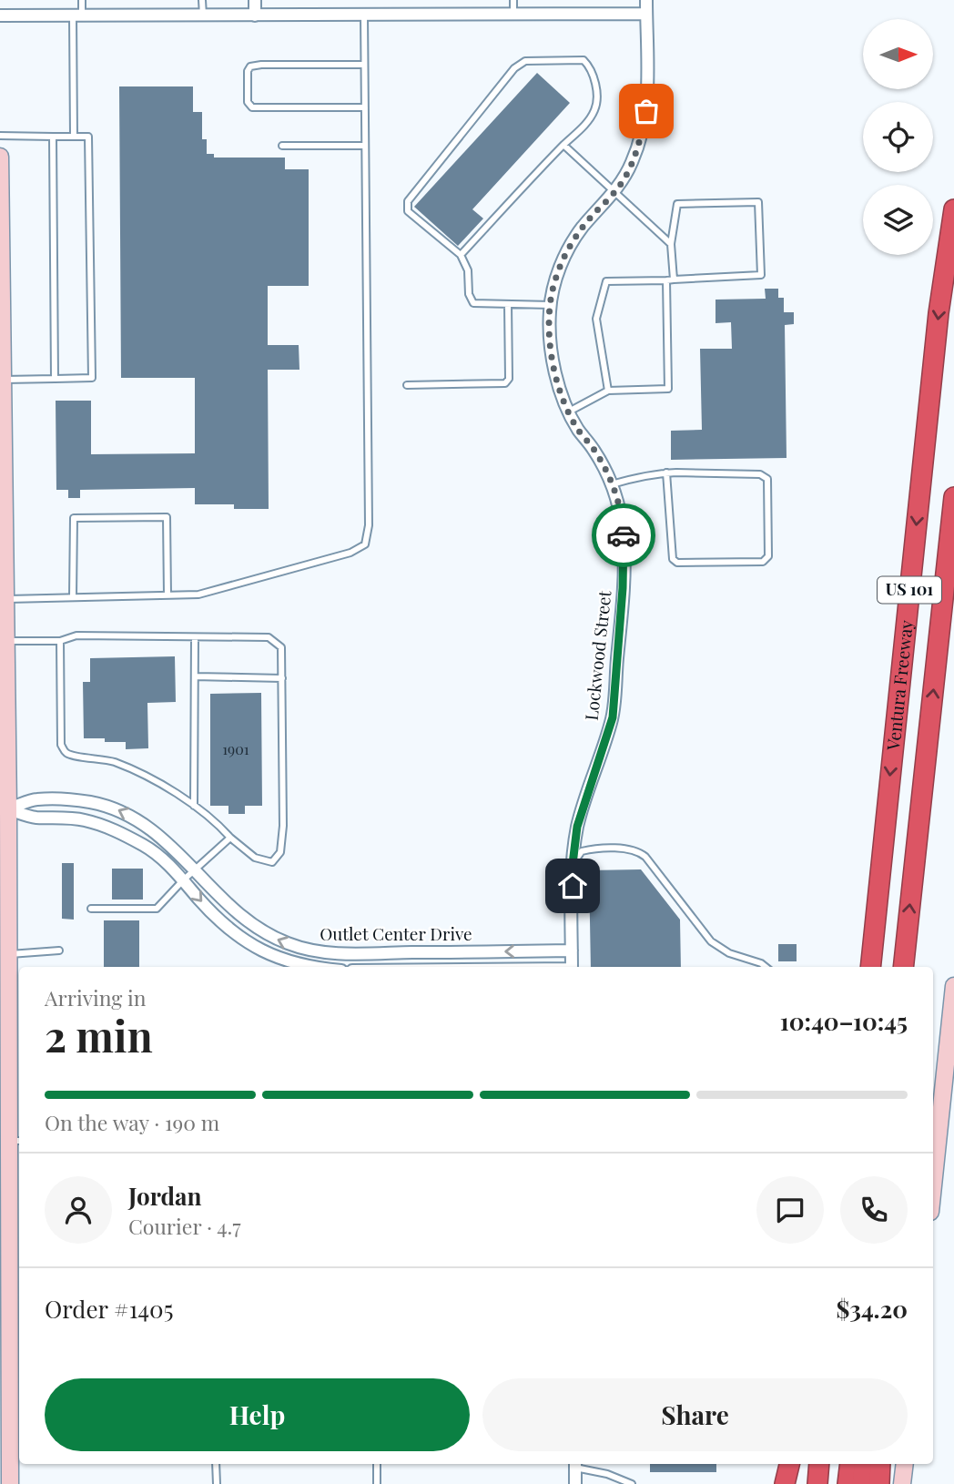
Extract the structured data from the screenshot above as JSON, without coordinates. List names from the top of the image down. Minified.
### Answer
{"streets":{"highway":["US 101","Ventura Freeway"],"street":["Lockwood Street","Outlet Center Drive"]},"crossings":[["Lockwood Street","Outlet Center Drive"]],"house_numbers":["1901"],"north":"right","page":{"heading":["2 min","Arriving in","10:40–10:45"],"panel":["Jordan","Courier · 4.7","Order #1405","$34.20"],"bar":"On the way · 190 m","buttons":["Help","Share"]}}
